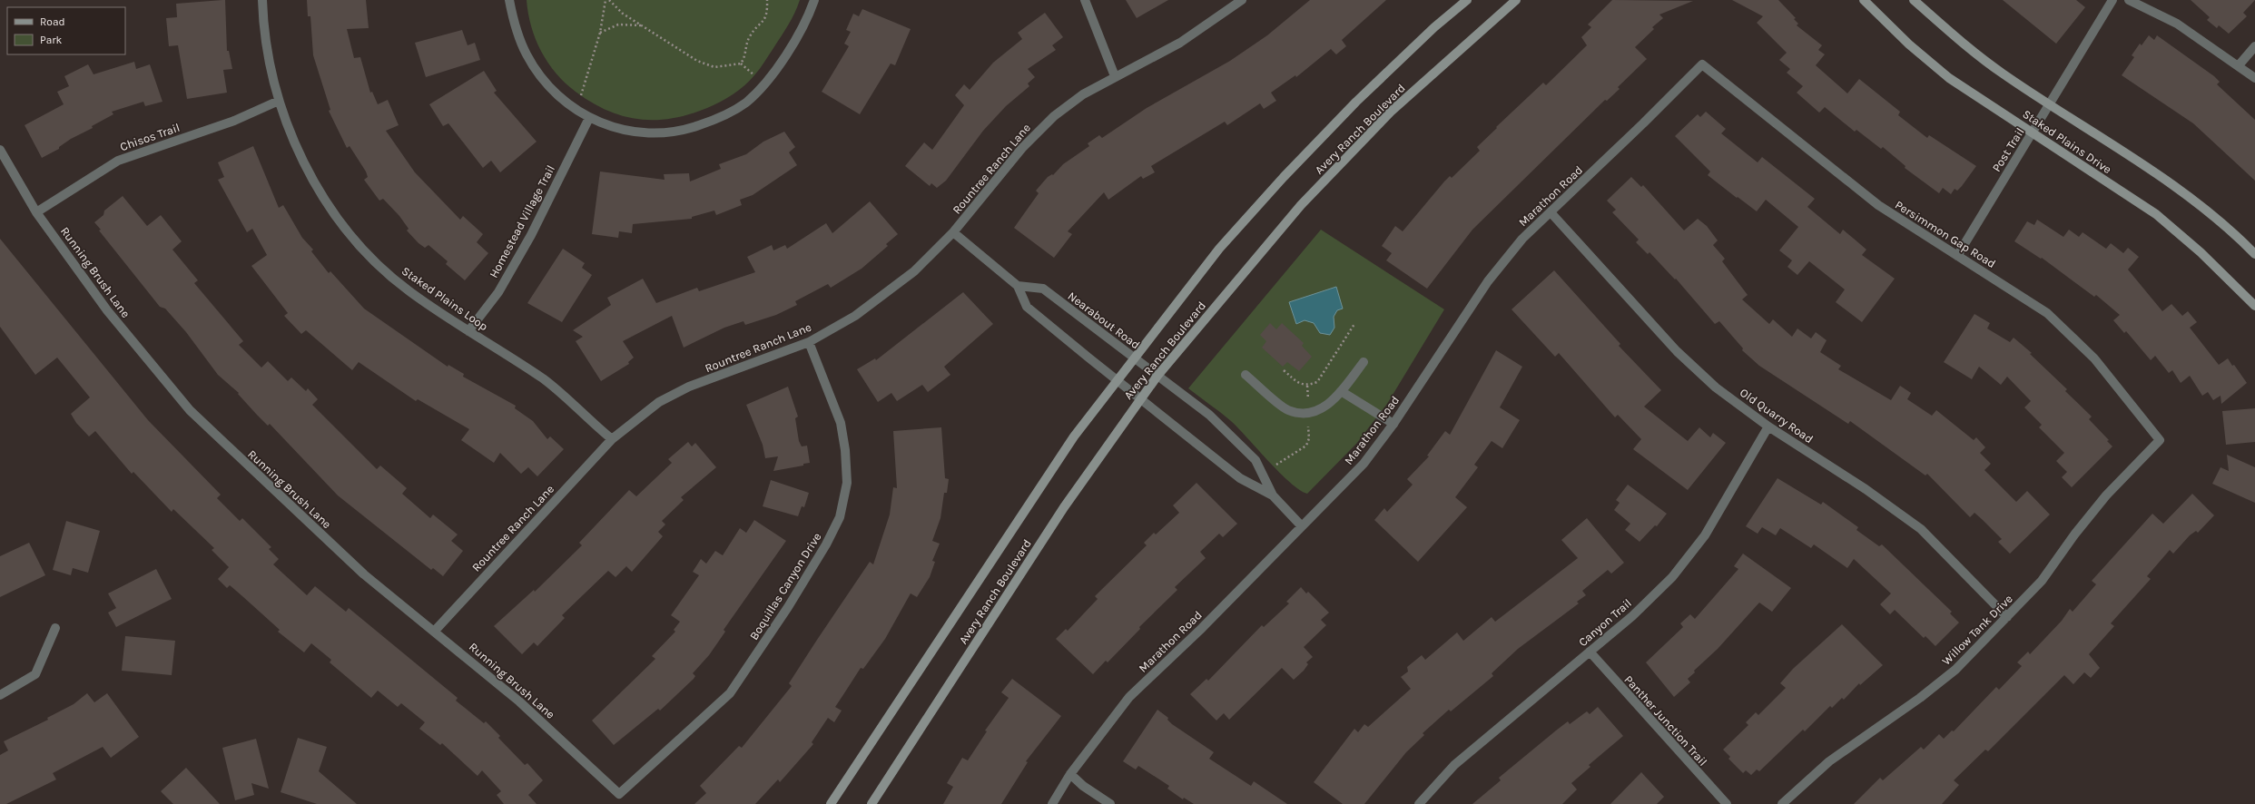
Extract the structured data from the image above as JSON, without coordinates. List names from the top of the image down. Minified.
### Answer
{"streets":{"main road":["Avery Ranch Boulevard","Staked Plains Drive"],"street":["Chisos Trail","Post Trail","Rountree Ranch Lane","Marathon Road","Homestead Village Trail","Persimmon Gap Road","Running Brush Lane","Staked Plains Loop","Nearabout Road","Old Quarry Road","Boquillas Canyon Drive","Canyon Trail","Willow Tank Drive","Panther Junction Trail"]},"crossings":[["Avery Ranch Boulevard","Nearabout Road"],["Chisos Trail","Running Brush Lane"],["Chisos Trail","Staked Plains Loop"],["Staked Plains Drive","Post Trail"],["Post Trail","Persimmon Gap Road"],["Rountree Ranch Lane","Running Brush Lane"],["Rountree Ranch Lane","Staked Plains Loop"],["Rountree Ranch Lane","Nearabout Road"],["Rountree Ranch Lane","Boquillas Canyon Drive"],["Marathon Road","Persimmon Gap Road"],["Marathon Road","Nearabout Road"],["Marathon Road","Old Quarry Road"],["Homestead Village Trail","Staked Plains Loop"],["Persimmon Gap Road","Willow Tank Drive"],["Running Brush Lane","Boquillas Canyon Drive"],["Old Quarry Road","Canyon Trail"],["Old Quarry Road","Willow Tank Drive"],["Canyon Trail","Panther Junction Trail"]],"legend":["Road","Park"]}
